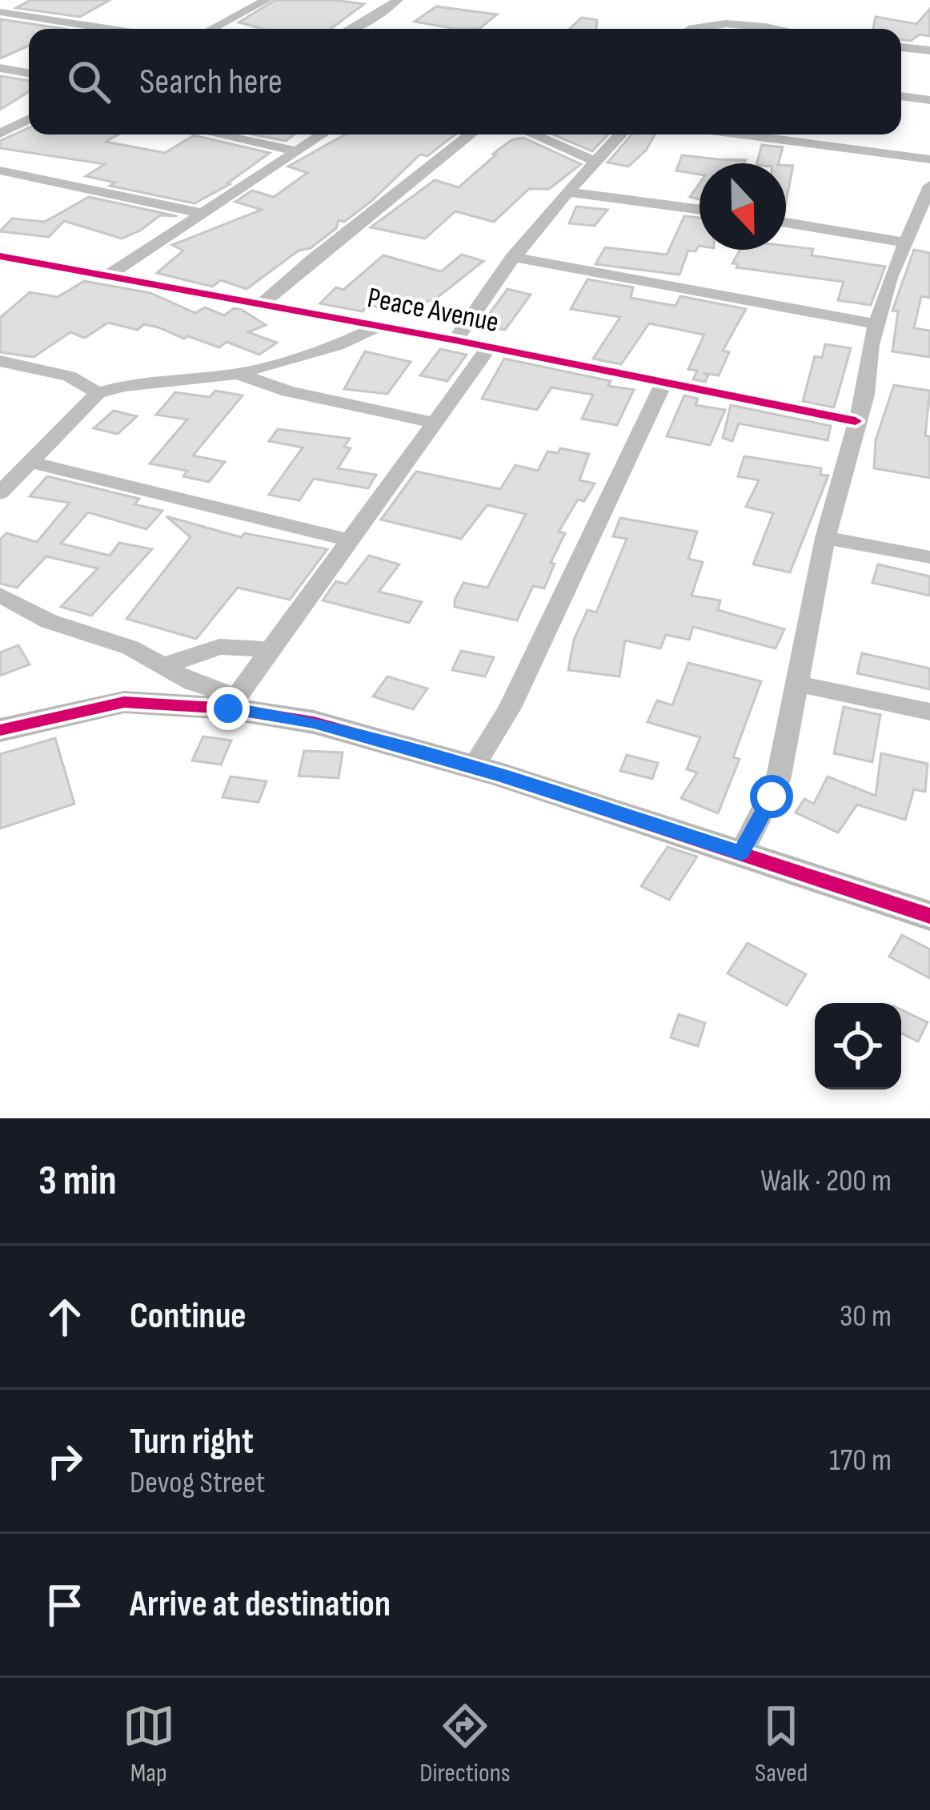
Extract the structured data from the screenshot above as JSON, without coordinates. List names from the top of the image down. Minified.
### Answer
{"streets":{"street":["Peace Avenue"]},"north":"bottom","page":{"search":"Search here","heading":["3 min","Walk · 200 m"],"list":[["Continue","30 m"],["Turn right","Devog Street","170 m"],"Arrive at destination"],"nav":["Map","Directions","Saved"]}}
